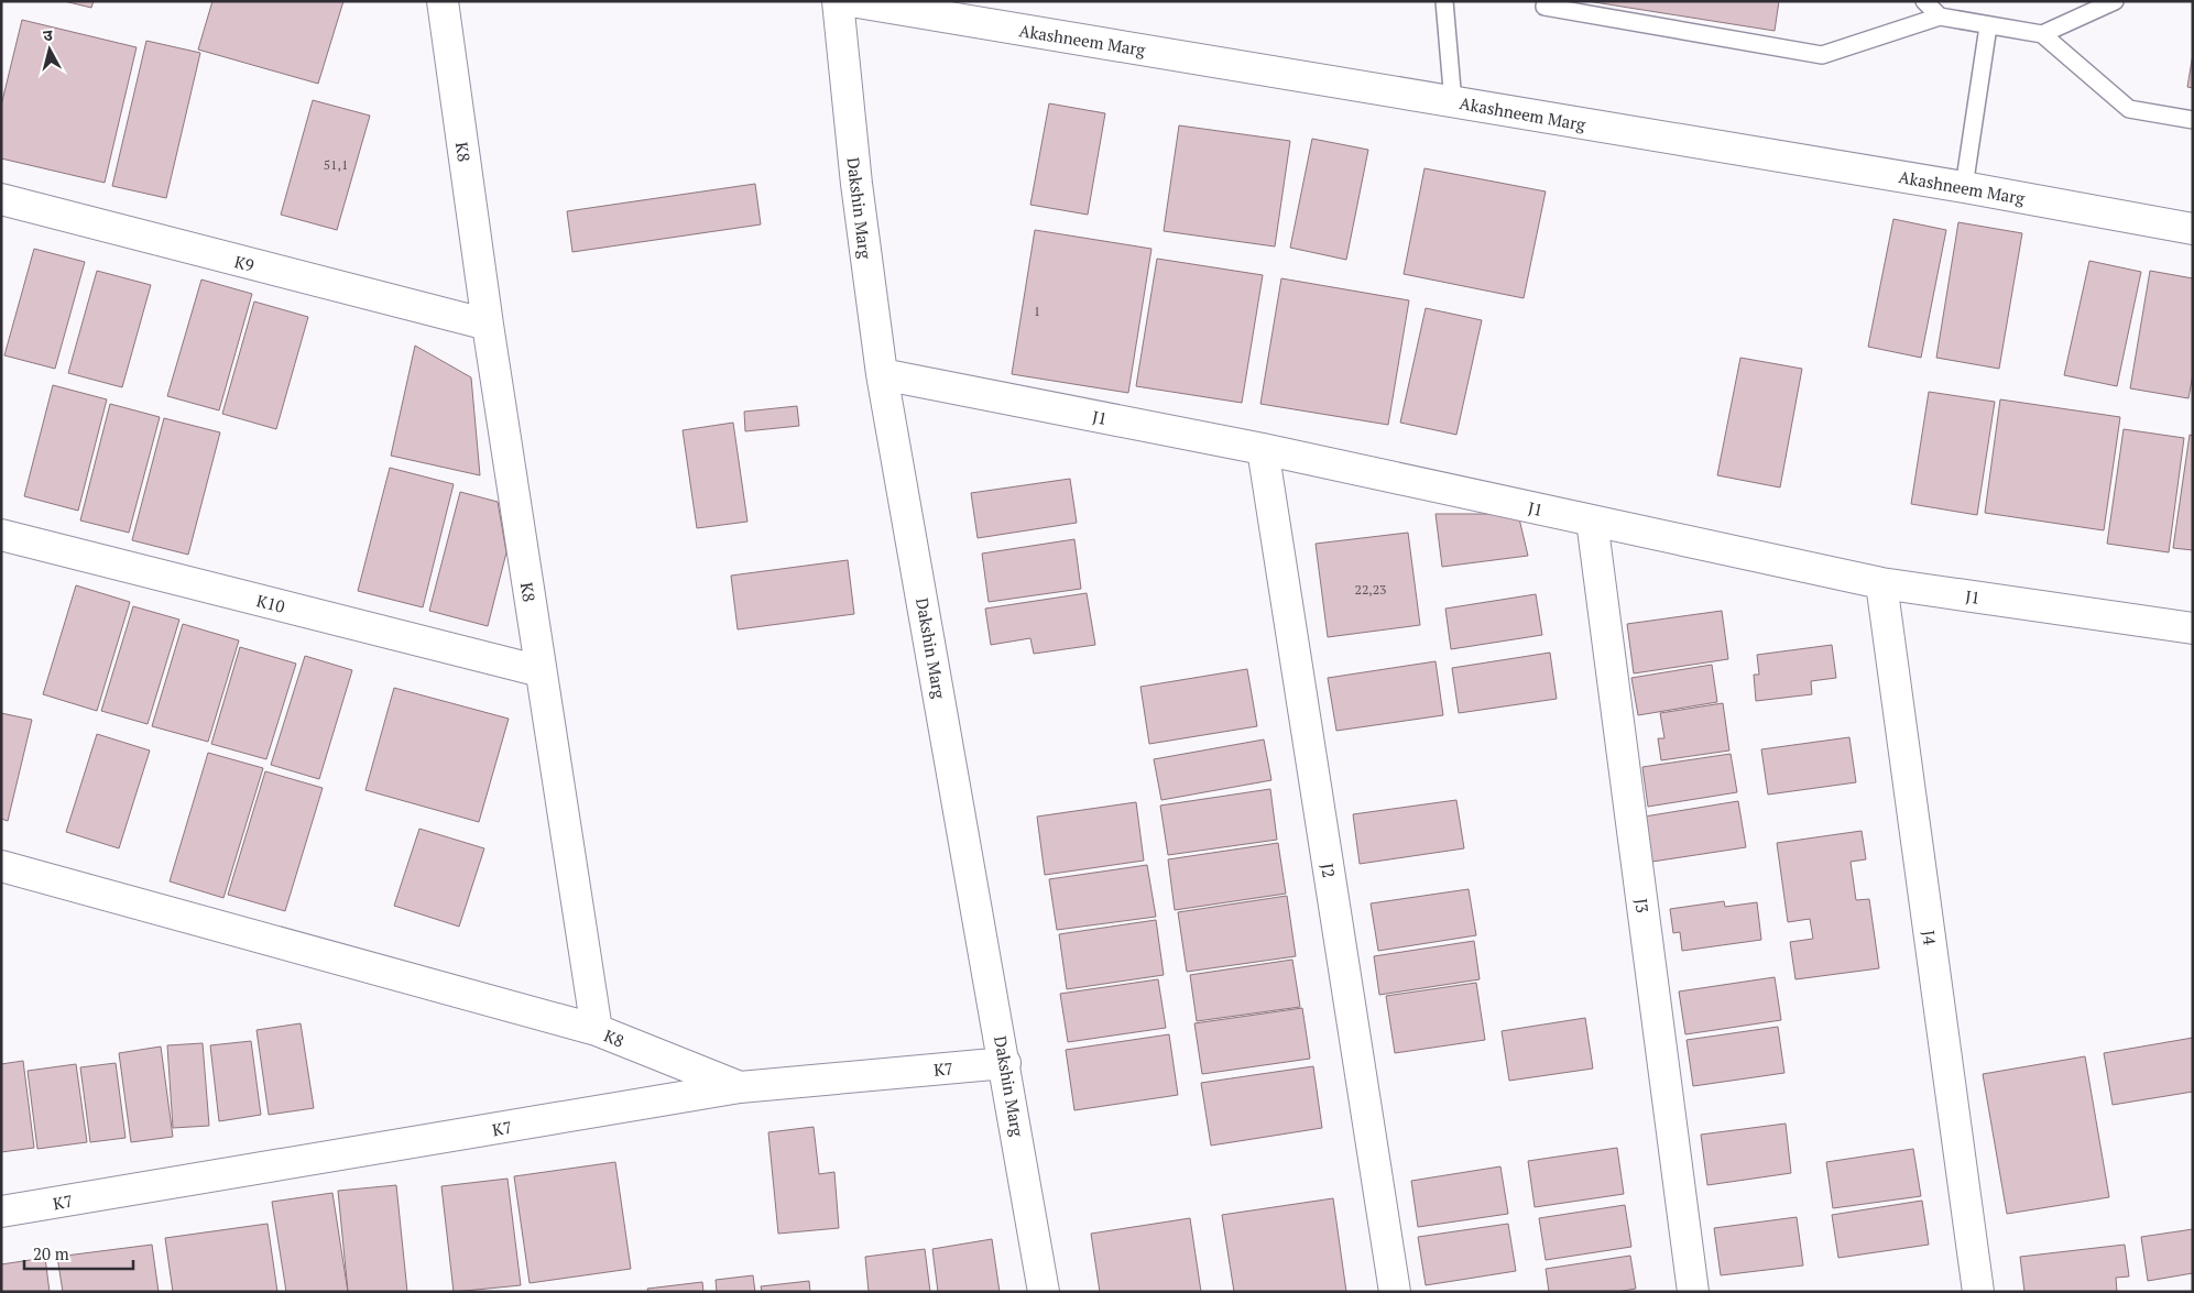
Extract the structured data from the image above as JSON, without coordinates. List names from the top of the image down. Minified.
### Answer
{"streets":{"street":["Akashneem Marg","K8","Dakshin Marg","K9","J1","K10","J2","J3","J4","K7"]},"crossings":[["K8","K9"],["K8","K10"],["K8","K7"],["Dakshin Marg","J1"],["Dakshin Marg","K7"],["J1","J2"],["J1","J3"],["J1","J4"]],"house_numbers":["51,1","1","22,23"],"scale_bar":"20 m","north":"top"}
